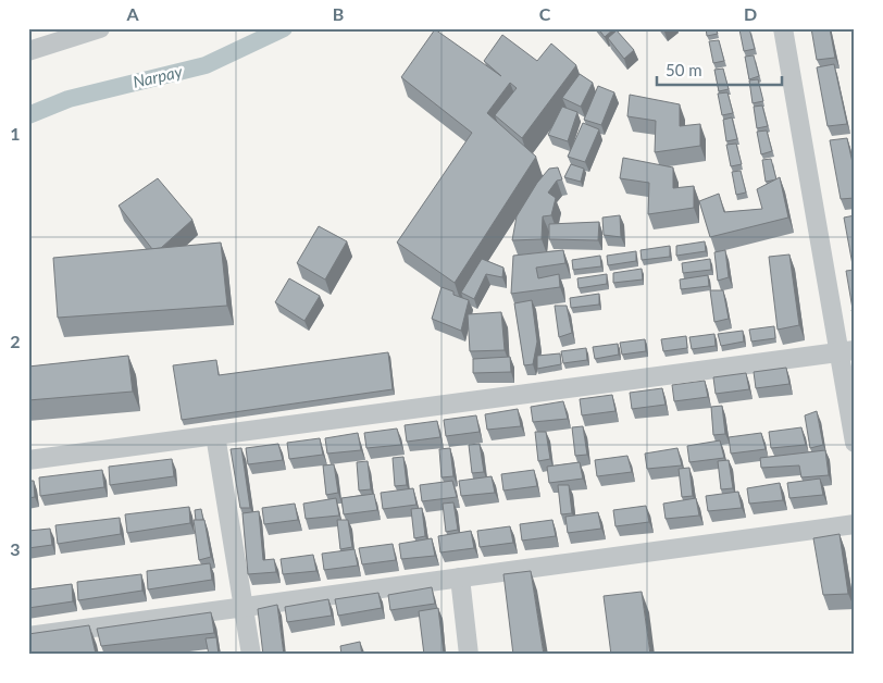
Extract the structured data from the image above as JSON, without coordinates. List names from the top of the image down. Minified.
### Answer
{"water":["Narpay"],"scale_bar":"50 m","grid":{"columns":["A","B","C","D"],"rows":["1","2","3"]}}
